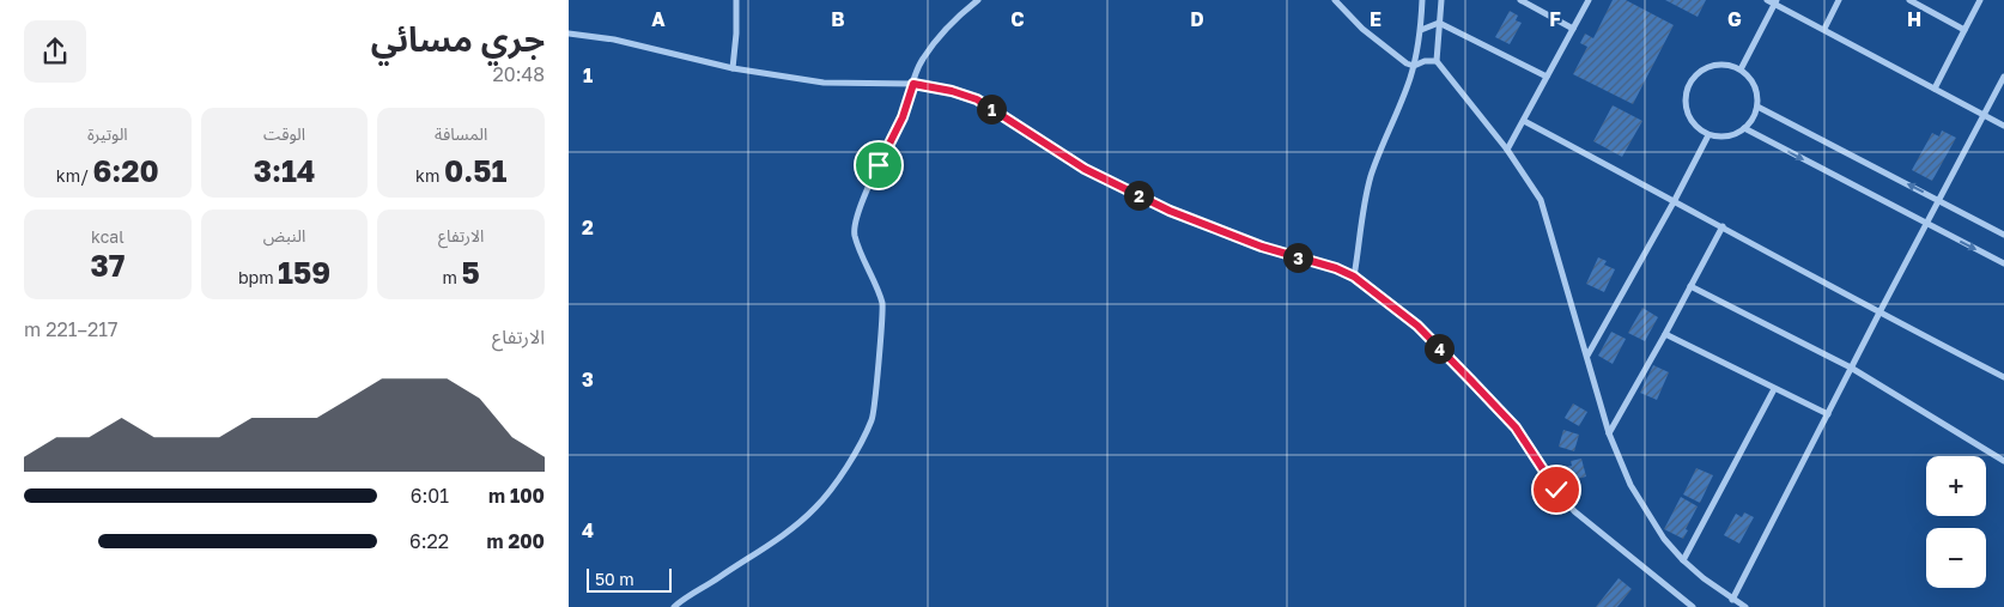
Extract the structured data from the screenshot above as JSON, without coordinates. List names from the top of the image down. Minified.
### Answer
{"scale_bar":"50 m","page":{"heading":["جري مسائي","20:48"],"pins":["1","2","3","4"],"stats":[["المسافة","0.51 km"],["الوقت","3:14"],["الوتيرة","6:20 /km"],["الارتفاع","5 m"],["النبض","159 bpm"],["kcal","37"]],"chart":["الارتفاع","217–221 m"],"map_buttons":["+","−"],"list":[{"name":"100 m","note":"6:01"},{"name":"200 m","note":"6:22"}],"scale":"50 m"},"grid":{"columns":["A","B","C","D","E","F","G","H"],"rows":["1","2","3","4"]}}
